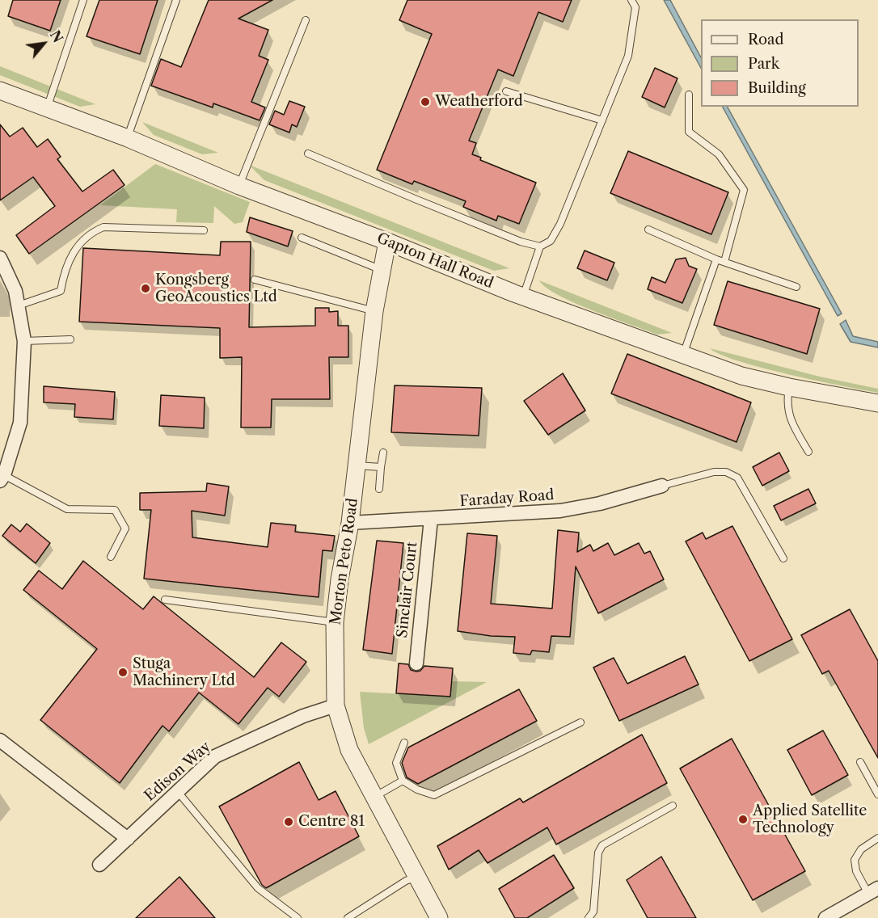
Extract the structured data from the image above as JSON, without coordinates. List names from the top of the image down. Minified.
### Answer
{"streets":{"street":["Gapton Hall Road","Faraday Road","Morton Peto Road","Sinclair Court","Edison Way"]},"crossings":[["Gapton Hall Road","Morton Peto Road"],["Faraday Road","Morton Peto Road"],["Faraday Road","Sinclair Court"],["Morton Peto Road","Edison Way"]],"places":["Weatherford","Kongsberg GeoAcoustics Ltd","Stuga Machinery Ltd","Applied Satellite Technology","Centre 81"],"legend":["Road","Park","Building"],"north":"top right"}
